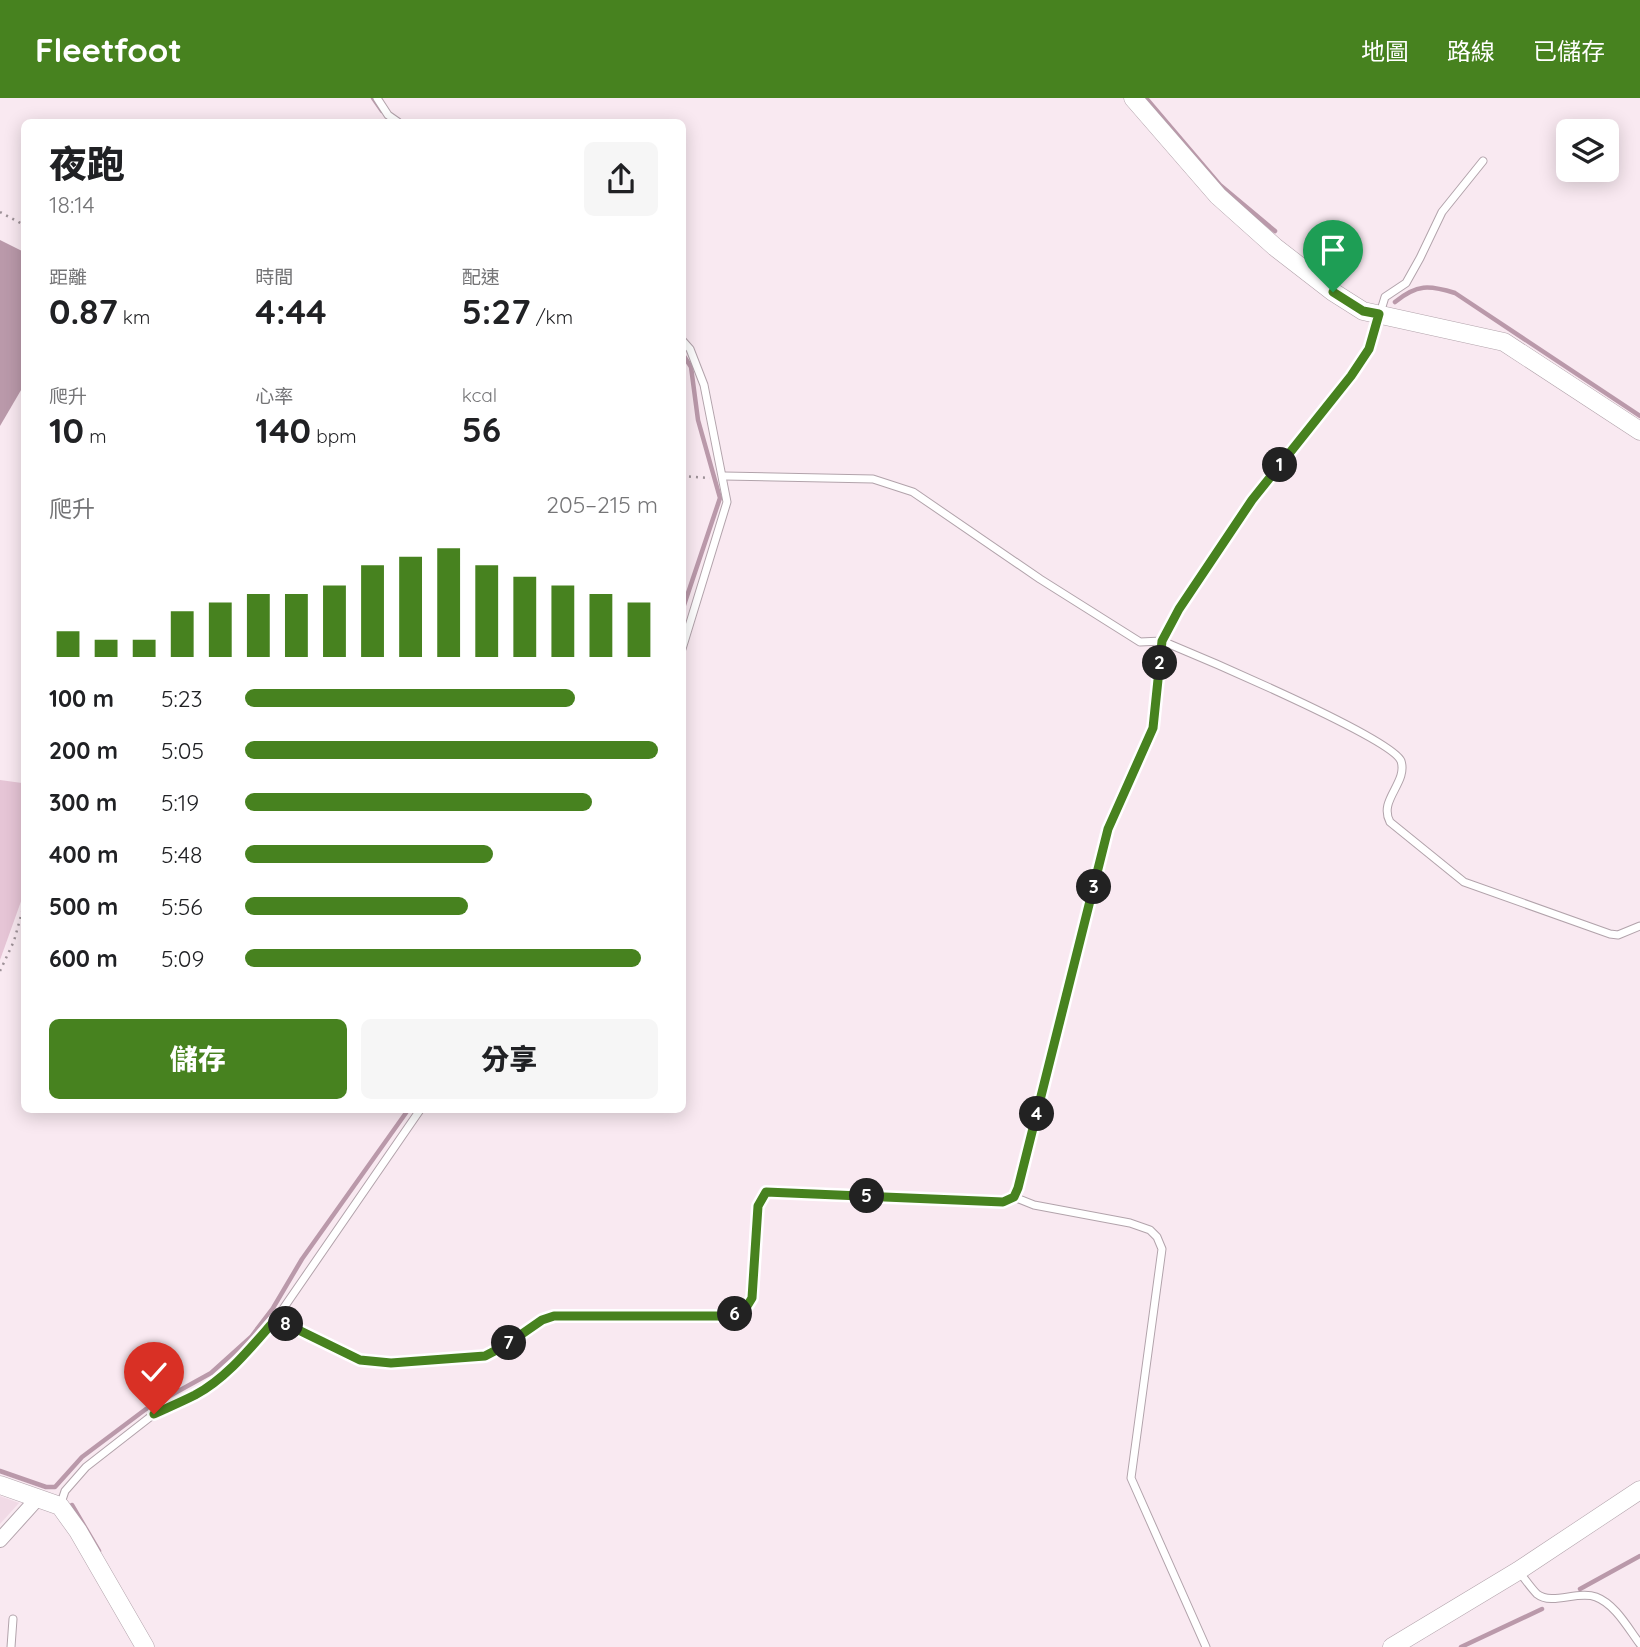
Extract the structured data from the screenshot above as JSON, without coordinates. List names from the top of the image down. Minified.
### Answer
{"page":{"header":"Fleetfoot","nav":["地圖","路線","已儲存"],"heading":["夜跑","18:14"],"stats":[["距離","0.87 km"],["時間","4:44"],["配速","5:27 /km"],["爬升","10 m"],["心率","140 bpm"],["kcal","56"]],"pins":["1","2","3","4","5","6","8","7"],"chart":["爬升","205–215 m"],"list":[{"name":"100 m","note":"5:23"},{"name":"200 m","note":"5:05"},{"name":"300 m","note":"5:19"},{"name":"400 m","note":"5:48"},{"name":"500 m","note":"5:56"},{"name":"600 m","note":"5:09"}],"buttons":["儲存","分享"]}}
